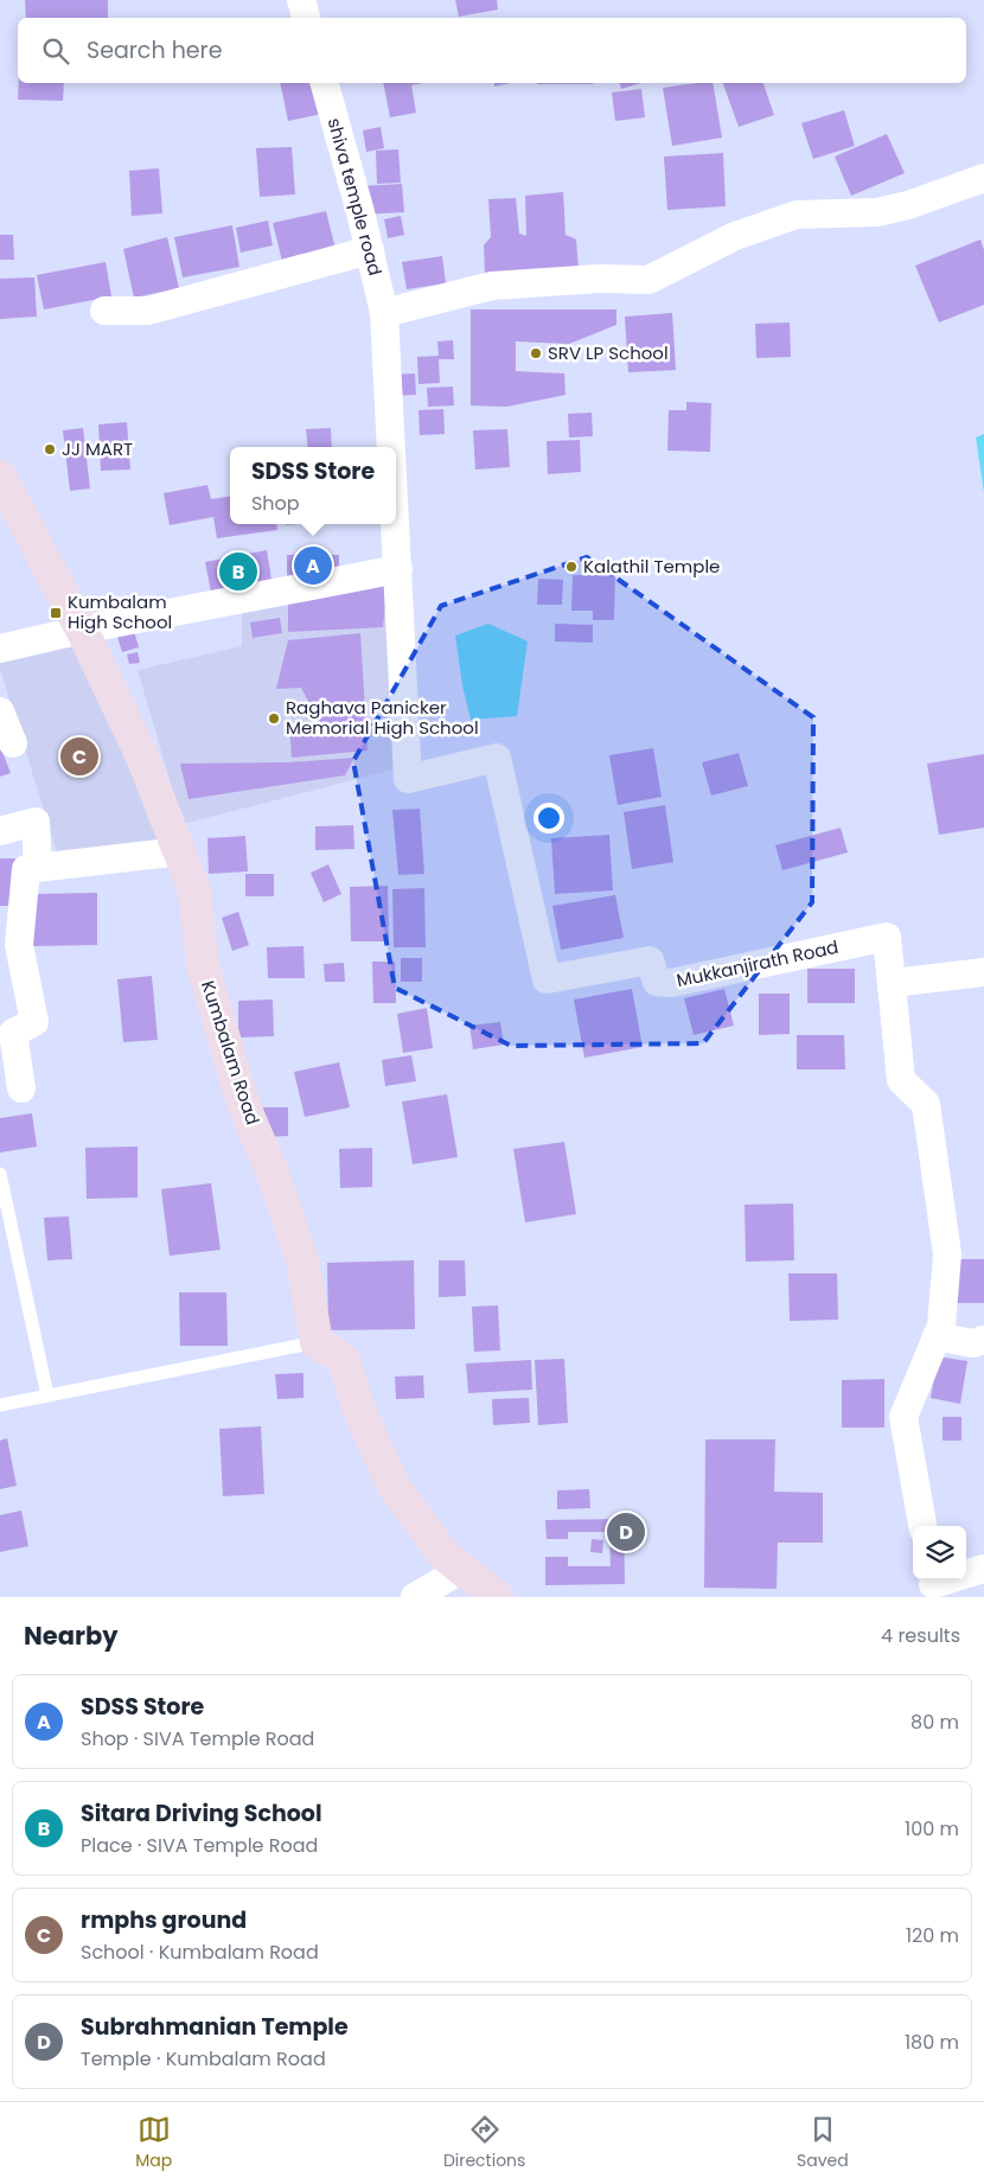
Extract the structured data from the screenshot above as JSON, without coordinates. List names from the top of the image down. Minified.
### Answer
{"streets":{"main road":["Kumbalam Road"],"street":["shiva temple road","Mukkanjirath Road"]},"crossings":[["shiva temple road","Mukkanjirath Road"]],"places":{"other":["SRV LP School","JJ MART","Kalathil Temple","Raghava Panicker Memorial High School"],"transit":["Kumbalam High School"]},"page":{"search":"Search here","popup":["SDSS Store","Shop"],"pins":["A","B","C","D"],"heading":["Nearby","4 results"],"list":[{"mark":"A","name":"SDSS Store","note":"Shop · SIVA Temple Road","value":"80 m"},{"mark":"B","name":"Sitara Driving School","note":"Place · SIVA Temple Road","value":"100 m"},{"mark":"C","name":"rmphs ground","note":"School · Kumbalam Road","value":"120 m"},{"mark":"D","name":"Subrahmanian Temple","note":"Temple · Kumbalam Road","value":"180 m"}],"nav":["Map","Directions","Saved"]}}
